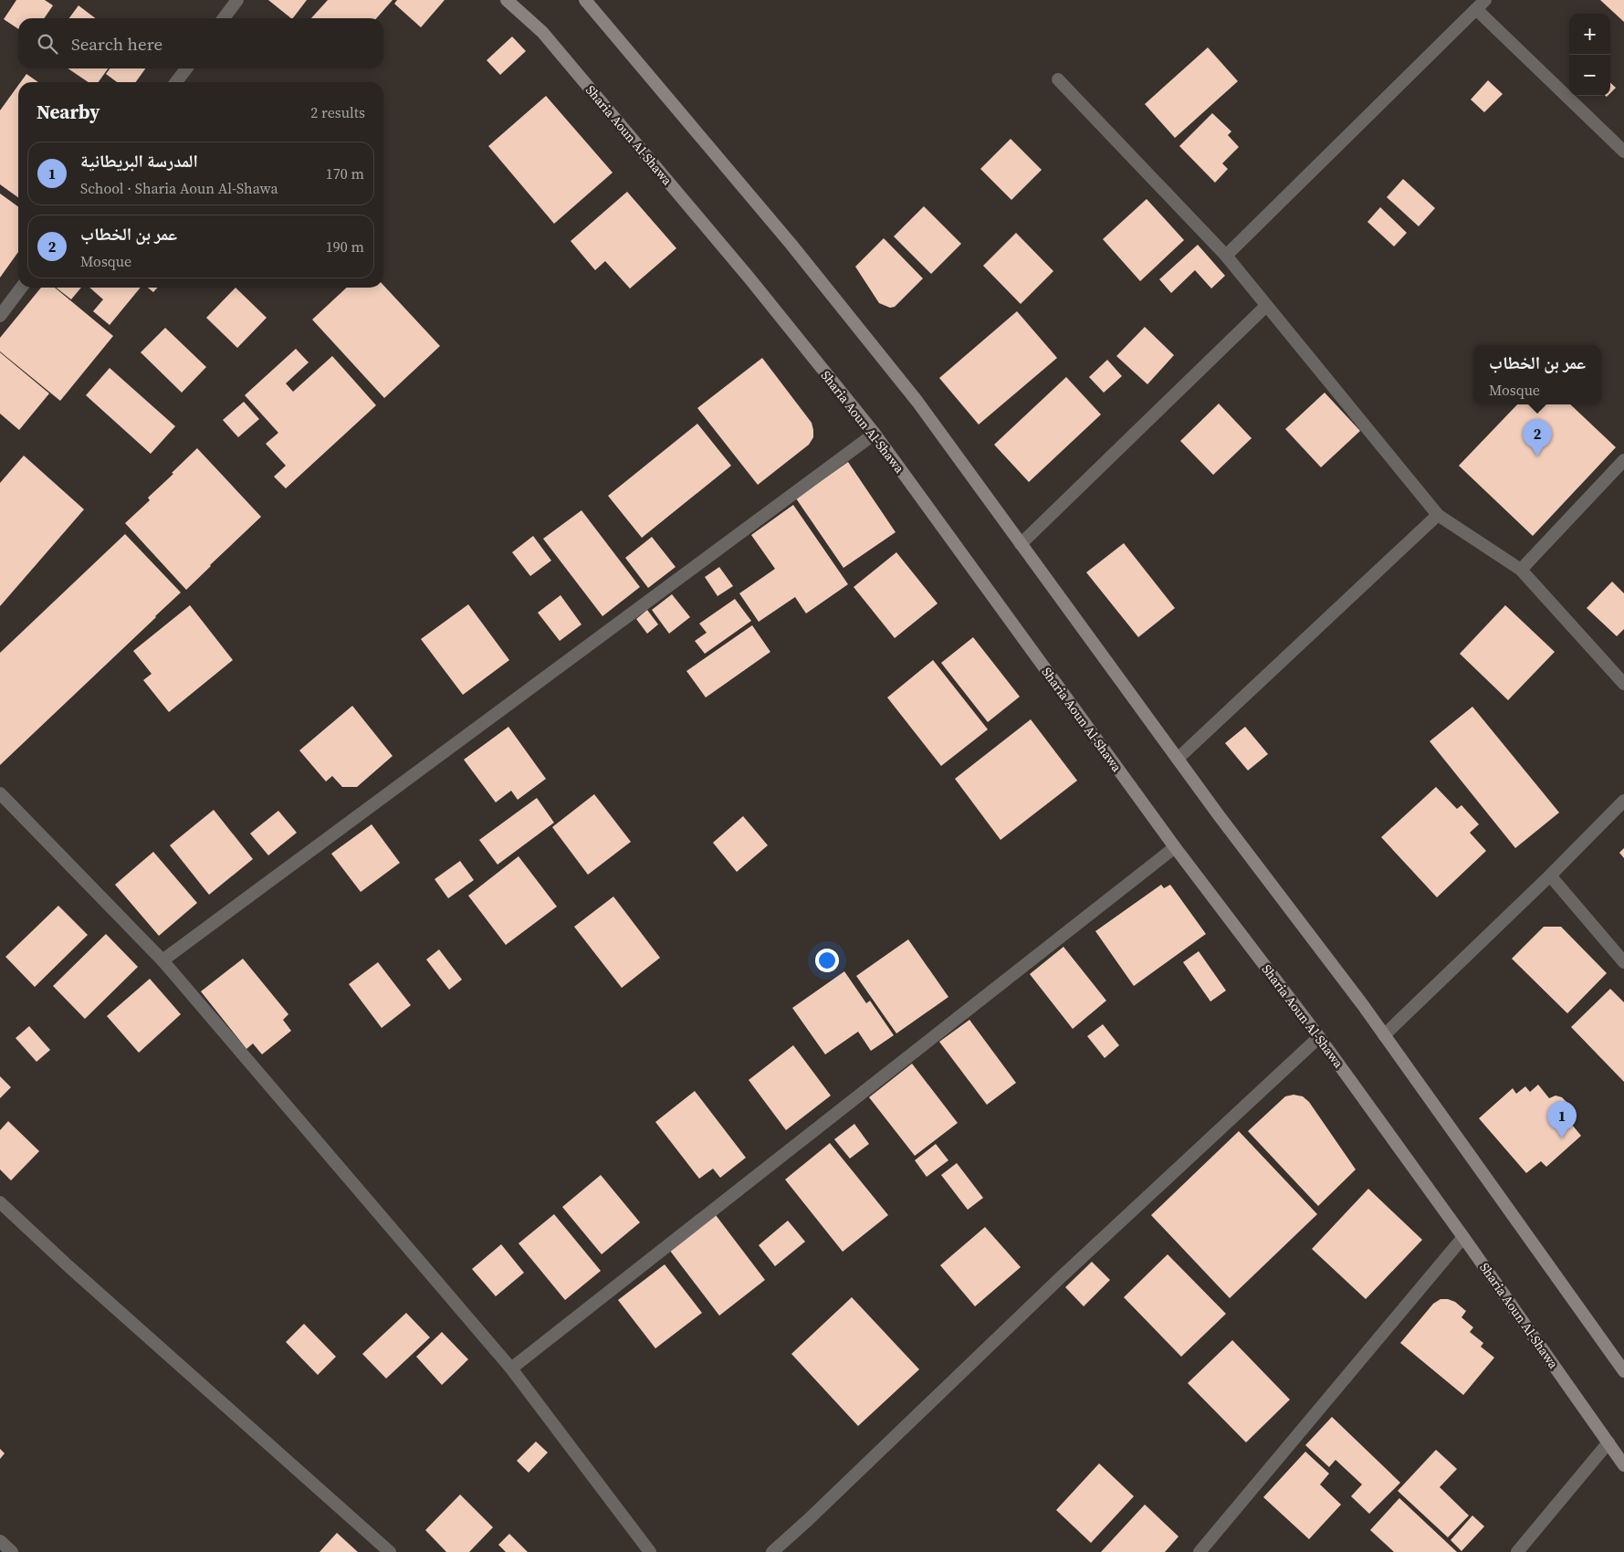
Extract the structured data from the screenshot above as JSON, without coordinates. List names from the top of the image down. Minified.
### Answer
{"streets":{"main road":["Sharia Aoun Al-Shawa"]},"page":{"map_buttons":["+","−"],"search":"Search here","heading":["Nearby","2 results"],"list":[{"mark":"1","name":"المدرسة البريطانية","note":"School · Sharia Aoun Al-Shawa","value":"170 m"},{"mark":"2","name":"عمر بن الخطاب","note":"Mosque","value":"190 m"}],"popup":["عمر بن الخطاب","Mosque"],"pins":["2","1"]}}
